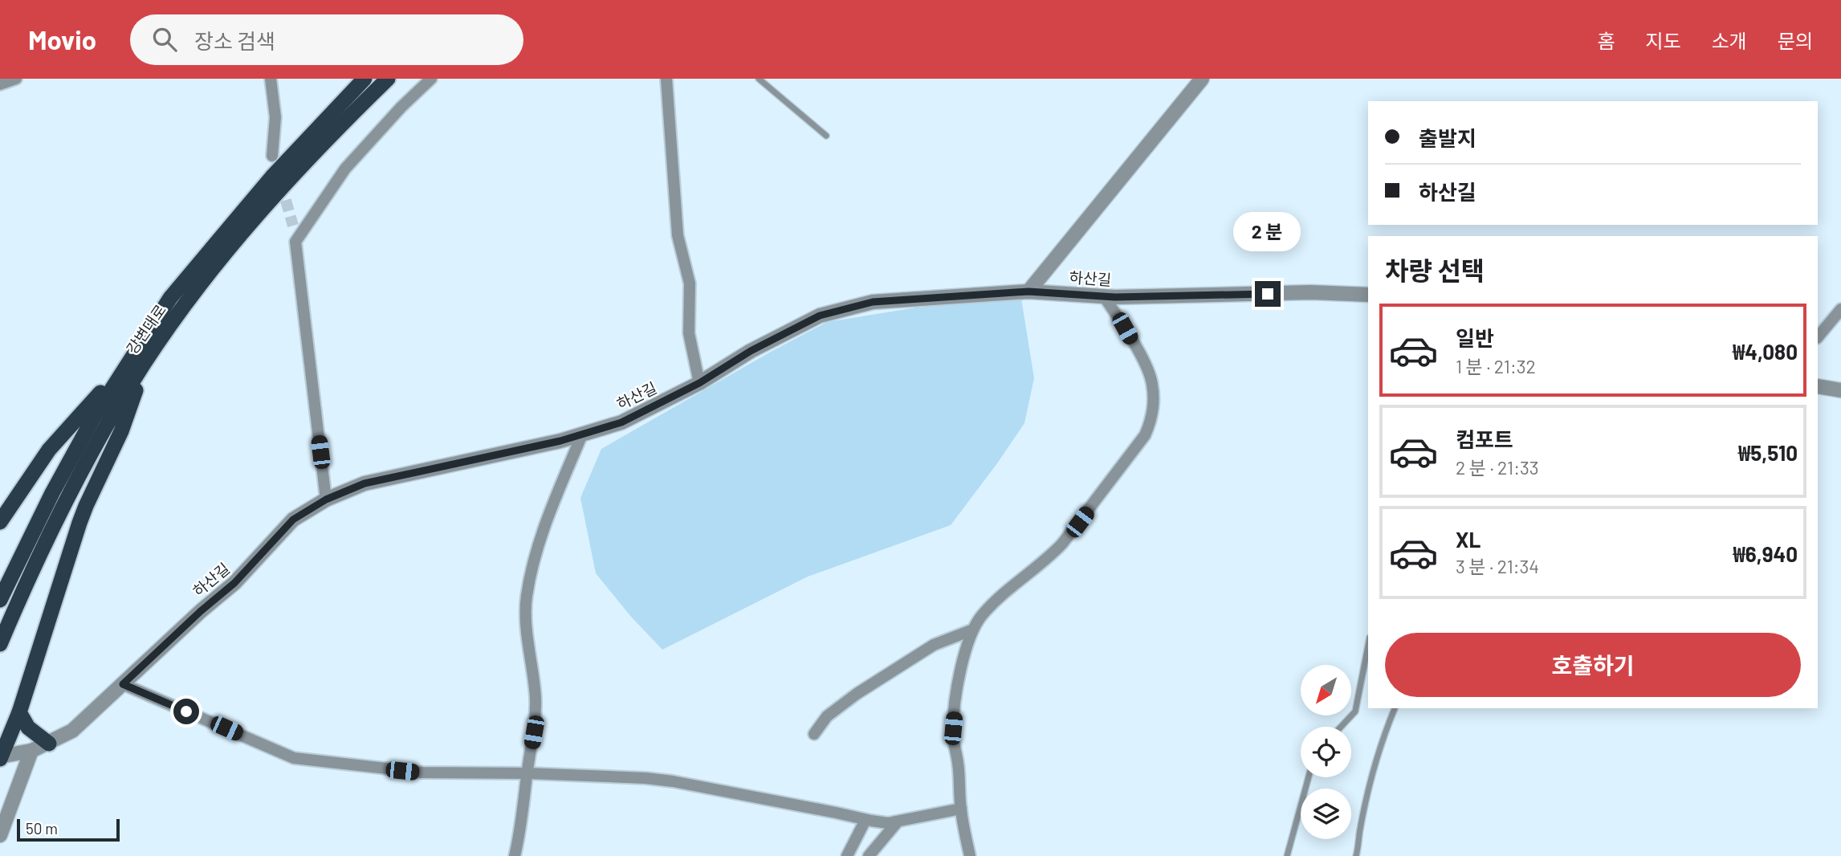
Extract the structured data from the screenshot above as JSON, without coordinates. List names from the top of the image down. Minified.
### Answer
{"streets":{"highway":["강변대로"],"street":["하산길"]},"scale_bar":"50 m","north":"bottom left","page":{"header":"Movio","search":"장소 검색","nav":["홈","지도","소개","문의"],"banner":["출발지","하산길"],"bubble":"2 분","heading":"차량 선택","list":[{"name":"일반","note":"1 분 · 21:32","value":"₩4,080"},{"name":"컴포트","note":"2 분 · 21:33","value":"₩5,510"},{"name":"XL","note":"3 분 · 21:34","value":"₩6,940"}],"buttons":"호출하기","scale":"50 m"}}
